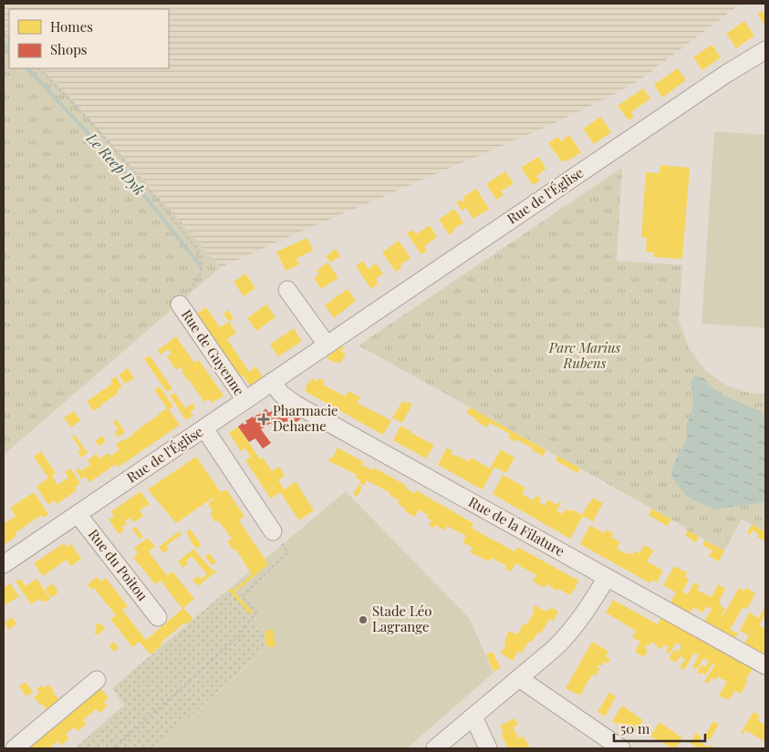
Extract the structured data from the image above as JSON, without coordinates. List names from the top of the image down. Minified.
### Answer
{"streets":{"street":["Rue de l'Église","Rue de Guyenne","Rue de la Filature","Rue du Poitou"]},"crossings":[["Rue de l'Église","Rue de Guyenne"],["Rue de l'Église","Rue de la Filature"],["Rue de l'Église","Rue du Poitou"]],"water":["Le Reep Dyk"],"parks":["Parc Marius Rubens"],"places":{"health":["Pharmacie Dehaene"],"other":["Stade Léo Lagrange"]},"legend":["Homes","Shops"],"scale_bar":"50 m"}
